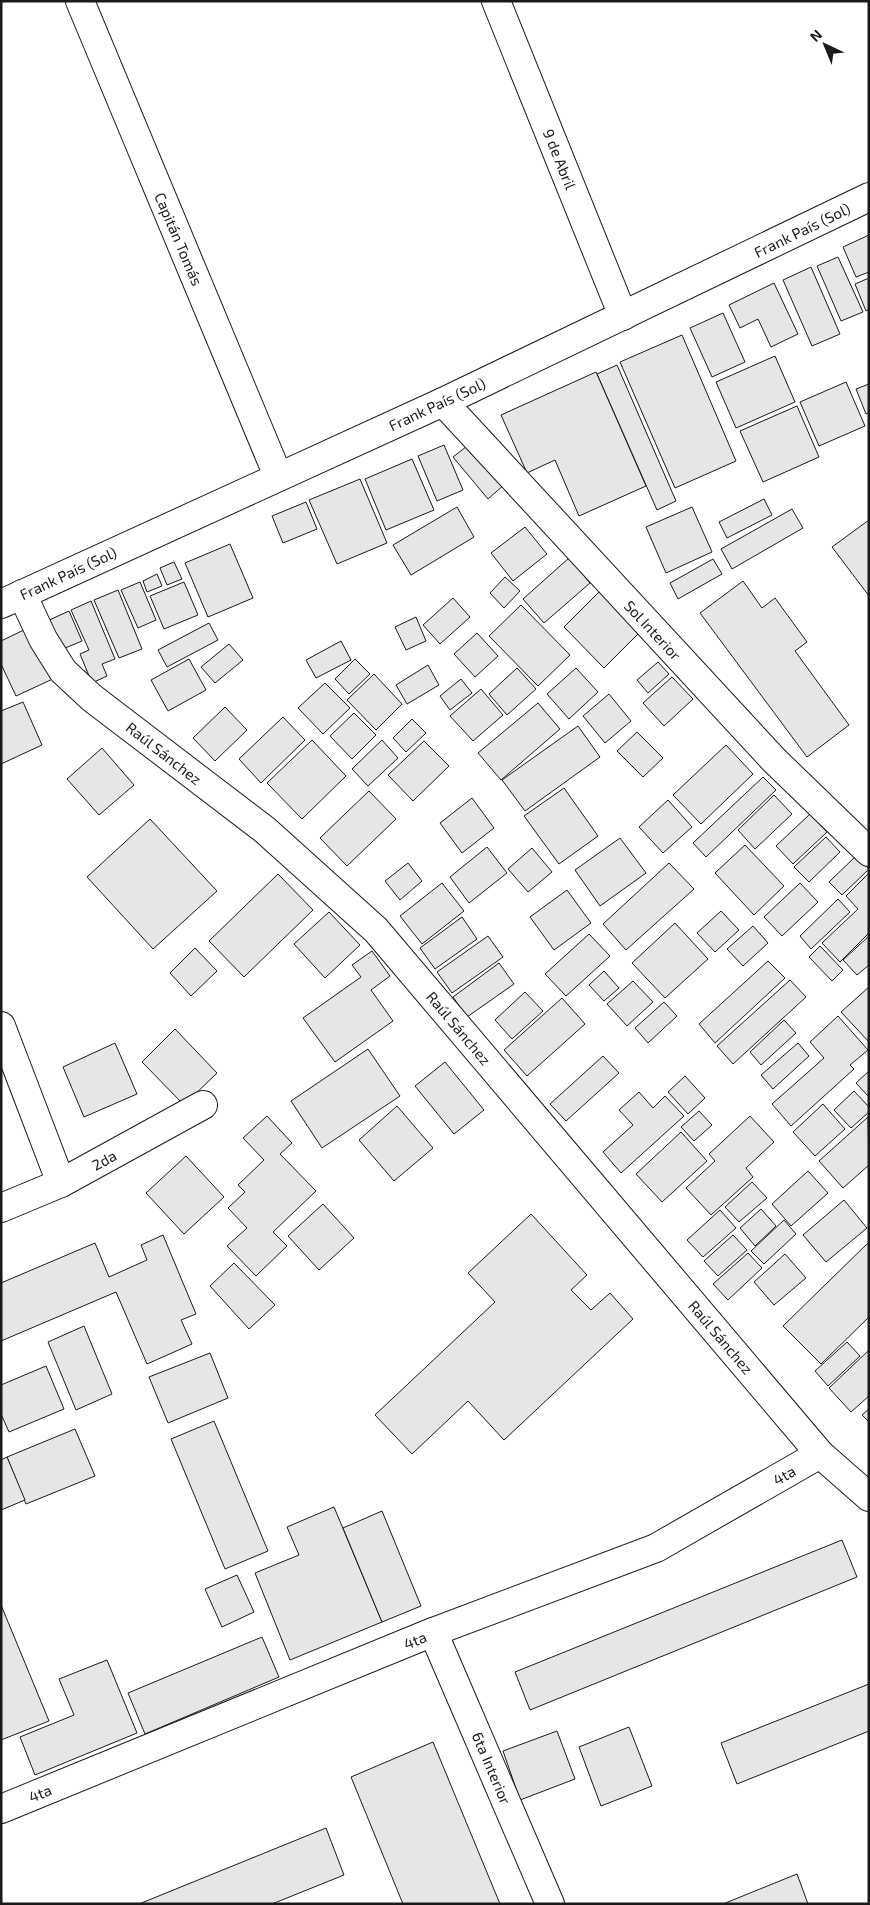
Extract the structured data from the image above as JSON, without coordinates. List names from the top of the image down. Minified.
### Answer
{"streets":{"street":["9 de Abril","Frank País (Sol)","Capitán Tomás","Sol Interior","Raúl Sánchez","2da","4ta","6ta Interior"]},"crossings":[["9 de Abril","Frank País (Sol)"],["Frank País (Sol)","Capitán Tomás"],["Frank País (Sol)","Sol Interior"],["Frank País (Sol)","Raúl Sánchez"],["Raúl Sánchez","4ta"],["4ta","6ta Interior"]],"north":"top left"}
